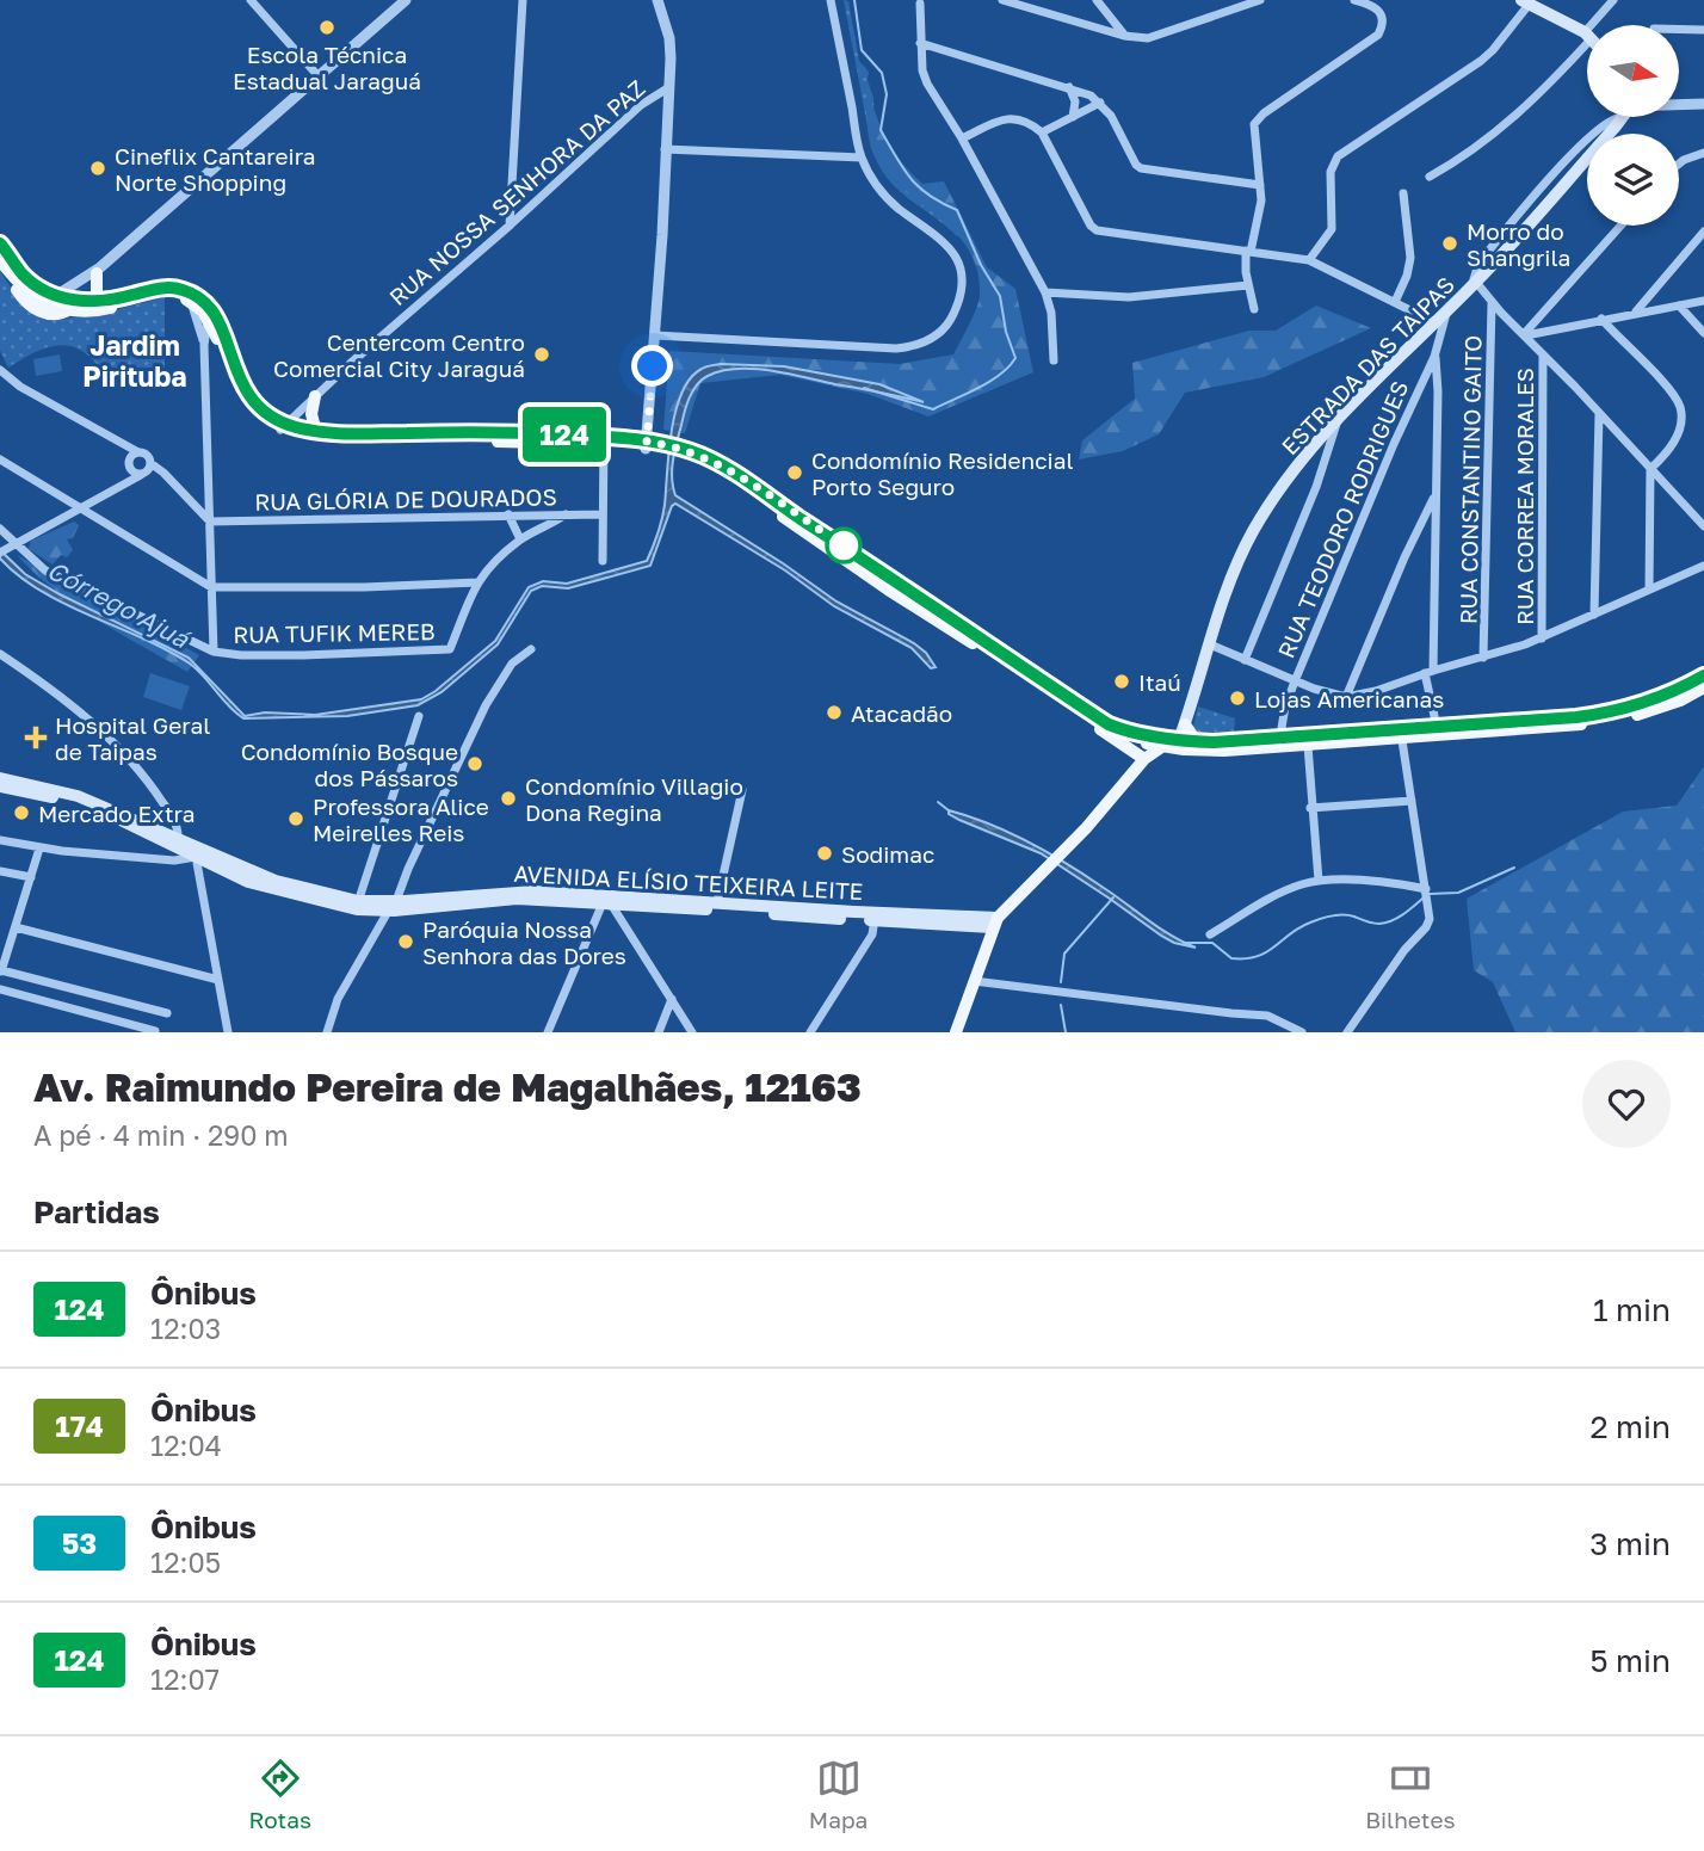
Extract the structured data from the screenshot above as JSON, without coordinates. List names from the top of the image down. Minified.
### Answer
{"streets":{"main road":["ESTRADA DAS TAIPAS","AVENIDA ELÍSIO TEIXEIRA LEITE"],"street":["RUA NOSSA SENHORA DA PAZ","RUA CONSTANTINO GAITO","RUA CORREA MORALES","RUA GLÓRIA DE DOURADOS","RUA TEODORO RODRIGUES","RUA TUFIK MEREB"]},"crossings":[["ESTRADA DAS TAIPAS","RUA TEODORO RODRIGUES"]],"districts":["Jardim Pirituba"],"water":["Córrego Ajuá"],"places":{"other":["Escola Técnica Estadual Jaraguá","Cineflix Cantareira Norte Shopping","Morro do Shangrila","Centercom Centro Comercial City Jaraguá","Condomínio Residencial Porto Seguro","Itaú","Lojas Americanas","Atacadão","Condomínio Bosque dos Pássaros","Condomínio Villagio Dona Regina","Mercado Extra","Professora Alice Meirelles Reis","Sodimac","Paróquia Nossa Senhora das Dores"],"health":["Hospital Geral de Taipas"]},"lines":["bus line 124"],"north":"right","page":{"on_map":"124","heading":[["Av. Raimundo Pereira de Magalhães, 12163","A pé · 4 min · 290 m"],"Partidas"],"list":[{"mark":"124","name":"Ônibus","note":"12:03","value":"1 min"},{"mark":"174","name":"Ônibus","note":"12:04","value":"2 min"},{"mark":"53","name":"Ônibus","note":"12:05","value":"3 min"},{"mark":"124","name":"Ônibus","note":"12:07","value":"5 min"}],"tabs":["Rotas","Mapa","Bilhetes"]}}
